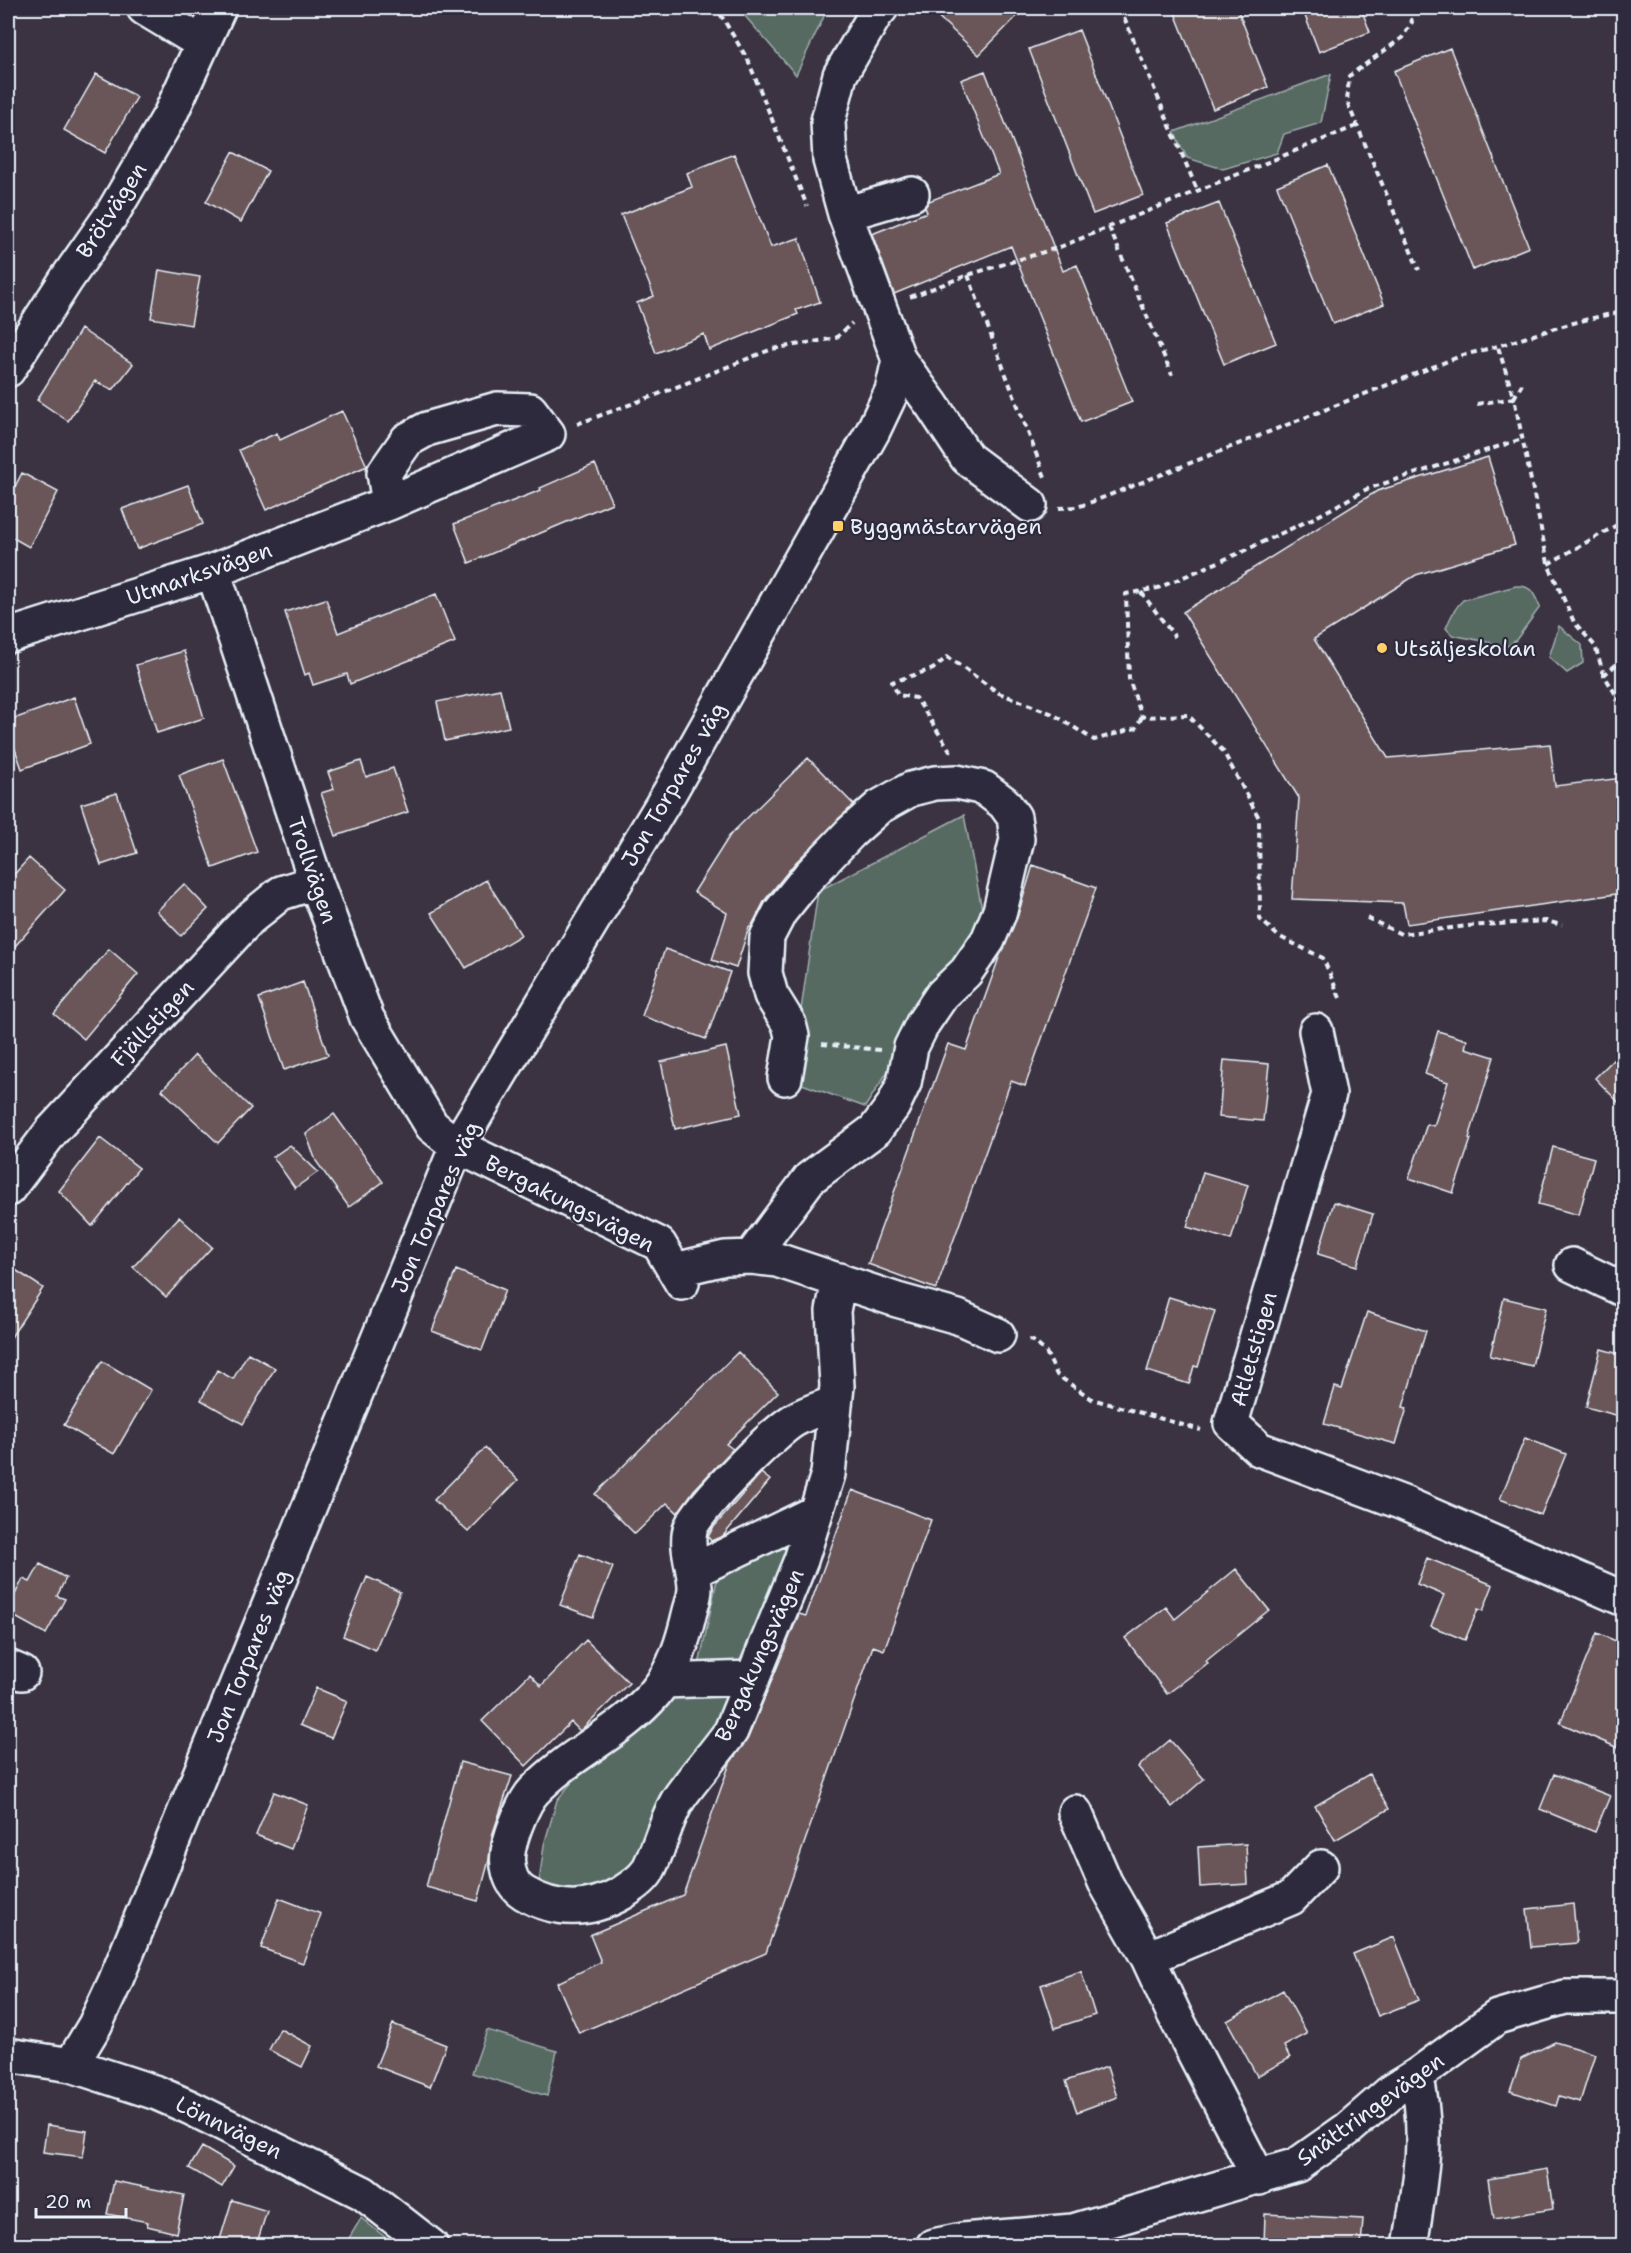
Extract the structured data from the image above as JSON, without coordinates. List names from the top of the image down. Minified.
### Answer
{"streets":{"street":["Brötvägen","Utmarksvägen","Jon Torpares väg","Trollvägen","Fjällstigen","Bergakungsvägen","Atletstigen","Snättringevägen","Lönnvägen"]},"crossings":[["Utmarksvägen","Trollvägen"],["Jon Torpares väg","Trollvägen"],["Jon Torpares väg","Bergakungsvägen"],["Jon Torpares väg","Lönnvägen"],["Trollvägen","Fjällstigen"],["Trollvägen","Bergakungsvägen"]],"places":{"transit":["Byggmästarvägen"],"other":["Utsäljeskolan"]},"scale_bar":"20 m"}
